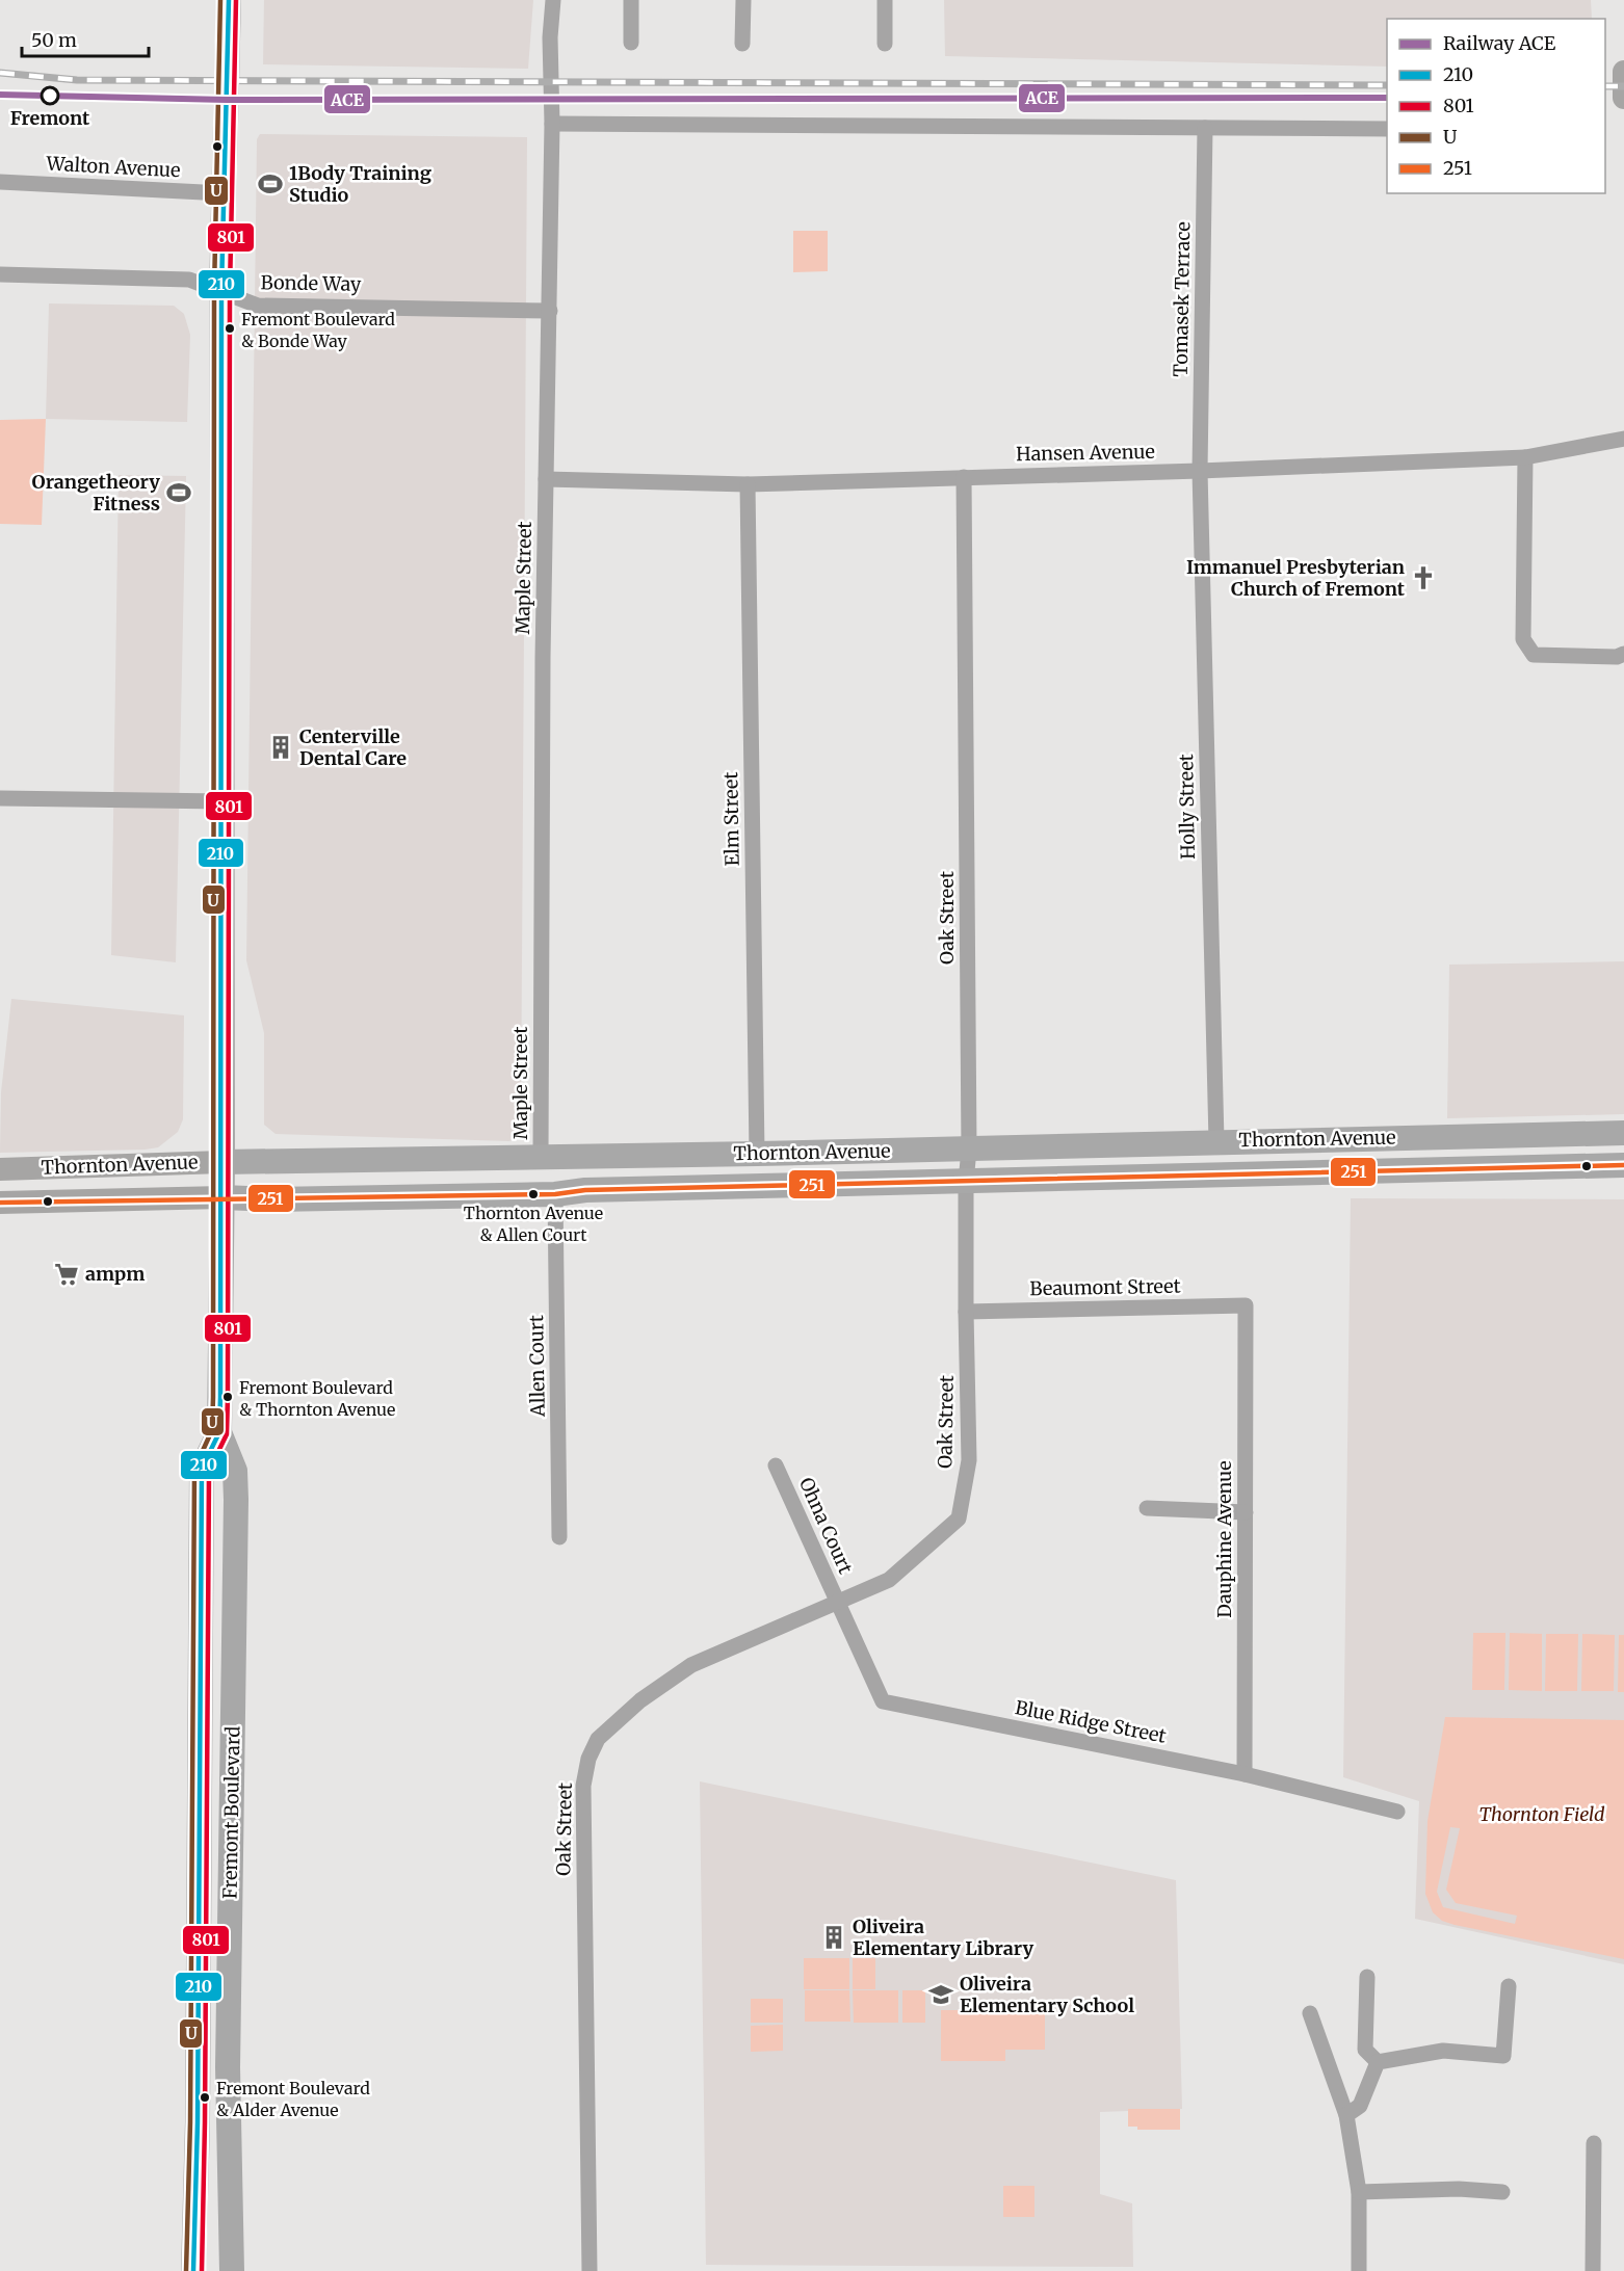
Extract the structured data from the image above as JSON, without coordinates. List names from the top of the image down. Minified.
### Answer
{"streets":{"main road":["Thornton Avenue","Fremont Boulevard"],"street":["Walton Avenue","Bonde Way","Tomasek Terrace","Hansen Avenue","Maple Street","Holly Street","Elm Street","Oak Street","Beaumont Street","Allen Court","Ohna Court","Dauphine Avenue","Blue Ridge Street"]},"crossings":[["Walton Avenue","Fremont Boulevard"],["Bonde Way","Maple Street"],["Bonde Way","Fremont Boulevard"],["Tomasek Terrace","Hansen Avenue"],["Tomasek Terrace","Holly Street"],["Hansen Avenue","Maple Street"],["Hansen Avenue","Holly Street"],["Hansen Avenue","Elm Street"],["Hansen Avenue","Oak Street"],["Maple Street","Thornton Avenue"],["Holly Street","Thornton Avenue"],["Elm Street","Thornton Avenue"],["Oak Street","Thornton Avenue"],["Oak Street","Beaumont Street"],["Oak Street","Ohna Court"],["Oak Street","Blue Ridge Street"],["Thornton Avenue","Allen Court"],["Thornton Avenue","Fremont Boulevard"],["Beaumont Street","Dauphine Avenue"],["Ohna Court","Blue Ridge Street"],["Dauphine Avenue","Blue Ridge Street"]],"parks":["Thornton Field"],"places":{"other":["Fremont","Fremont Boulevard & Bonde Way","Thornton Avenue & Allen Court","Fremont Boulevard & Thornton Avenue","Fremont Boulevard & Alder Avenue"],"sports":["1Body Training Studio","Orangetheory Fitness"],"church":["Immanuel Presbyterian Church of Fremont"],"building":["Centerville Dental Care","Oliveira Elementary Library"],"supermarket":["ampm"],"school or university":["Oliveira Elementary School"]},"lines":["transit line 210","transit line 801","transit line U","rail line ACE","transit line 251"],"legend":["Railway ACE","210","801","U","251"],"scale_bar":"50 m"}
